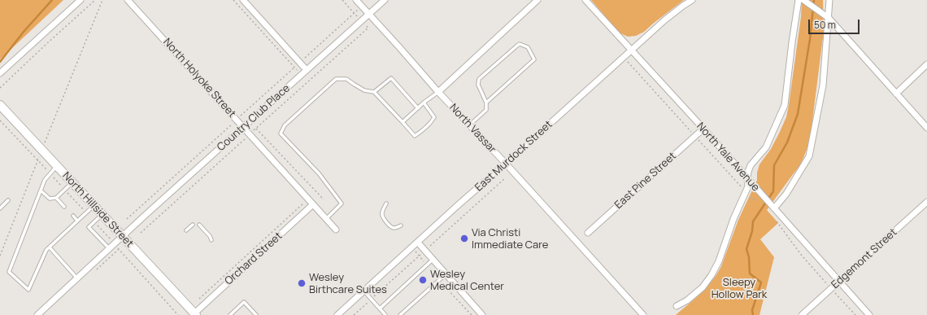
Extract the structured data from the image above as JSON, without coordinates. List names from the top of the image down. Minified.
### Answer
{"streets":{"main road":["North Hillside Street"],"street":["North Holyoke Street","Country Club Place","North Vassar","East Murdock Street","North Yale Avenue","East Pine Street","Orchard Street","Edgemont Street"]},"crossings":[["North Holyoke Street","Country Club Place"],["North Holyoke Street","Orchard Street"],["Country Club Place","North Vassar"],["Country Club Place","North Hillside Street"],["North Vassar","East Murdock Street"],["East Murdock Street","North Yale Avenue"],["North Yale Avenue","East Pine Street"],["North Yale Avenue","Edgemont Street"],["North Hillside Street","Orchard Street"]],"parks":["Sleepy Hollow Park"],"places":["Via Christi Immediate Care","Wesley Medical Center","Wesley Birthcare Suites"],"scale_bar":"50 m"}
